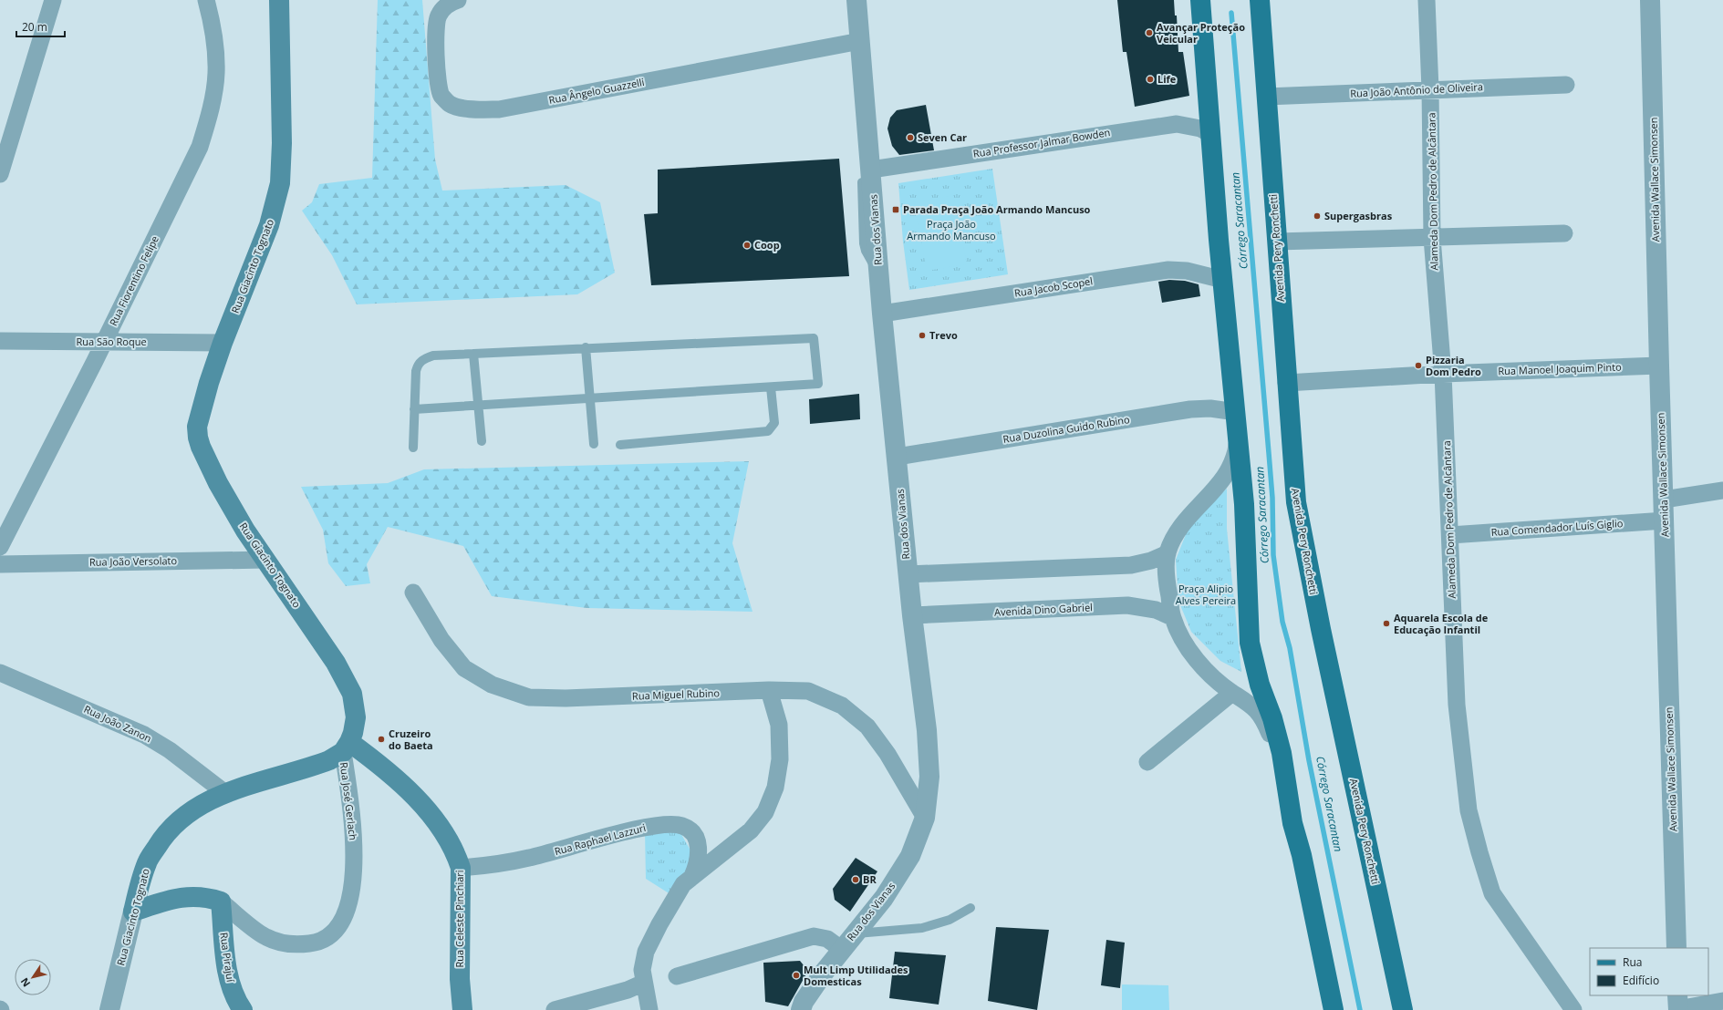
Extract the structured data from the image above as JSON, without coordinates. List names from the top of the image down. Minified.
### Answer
{"streets":{"main road":["Avenida Pery Ronchetti","Rua Giacinto Tognato","Rua José Gerlach","Rua Celeste Pinchiari","Rua Pirajuí"],"street":["Rua João Antônio de Oliveira","Rua Ângelo Guazzelli","Rua Professor Jalmar Bowden","Avenida Wallace Simonsen","Alameda Dom Pedro de Alcântara","Rua dos Vianas","Rua Fiorentino Felipe","Rua Jacob Scopel","Rua São Roque","Rua Manoel Joaquim Pinto","Rua Duzolina Guido Rubino","Rua Comendador Luís Giglio","Rua João Versolato","Avenida Dino Gabriel","Rua Miguel Rubino","Rua João Zanon","Rua Raphael Lazzuri"]},"crossings":[["Rua João Antônio de Oliveira","Alameda Dom Pedro de Alcântara"],["Rua João Antônio de Oliveira","Avenida Pery Ronchetti"],["Rua Ângelo Guazzelli","Rua dos Vianas"],["Rua Professor Jalmar Bowden","Rua dos Vianas"],["Avenida Wallace Simonsen","Rua Manoel Joaquim Pinto"],["Avenida Wallace Simonsen","Rua Comendador Luís Giglio"],["Alameda Dom Pedro de Alcântara","Rua Manoel Joaquim Pinto"],["Alameda Dom Pedro de Alcântara","Rua Comendador Luís Giglio"],["Rua dos Vianas","Rua Jacob Scopel"],["Rua dos Vianas","Rua Duzolina Guido Rubino"],["Rua dos Vianas","Avenida Dino Gabriel"],["Rua dos Vianas","Rua Miguel Rubino"],["Avenida Pery Ronchetti","Rua Manoel Joaquim Pinto"],["Rua Giacinto Tognato","Rua São Roque"],["Rua Giacinto Tognato","Rua João Versolato"],["Rua Giacinto Tognato","Rua João Zanon"],["Rua Giacinto Tognato","Rua José Gerlach"],["Rua Giacinto Tognato","Rua Celeste Pinchiari"],["Rua Fiorentino Felipe","Rua São Roque"],["Rua José Gerlach","Rua Celeste Pinchiari"],["Rua José Gerlach","Rua Pirajuí"],["Rua Raphael Lazzuri","Rua Celeste Pinchiari"]],"water":["Córrego Saracantan"],"parks":["Praça João Armando Mancuso","Praça Alipio Alves Pereira"],"places":{"other":["Avançar Proteção Veicular","Life","Seven Car","Supergasbras","Coop","Trevo","Pizzaria Dom Pedro","Aquarela Escola de Educação Infantil","Cruzeiro do Baeta","BR","Mult Limp Utilidades Domesticas"],"transit":["Parada Praça João Armando Mancuso"]},"legend":["Rua","Edifício"],"scale_bar":"20 m","north":"bottom left"}
